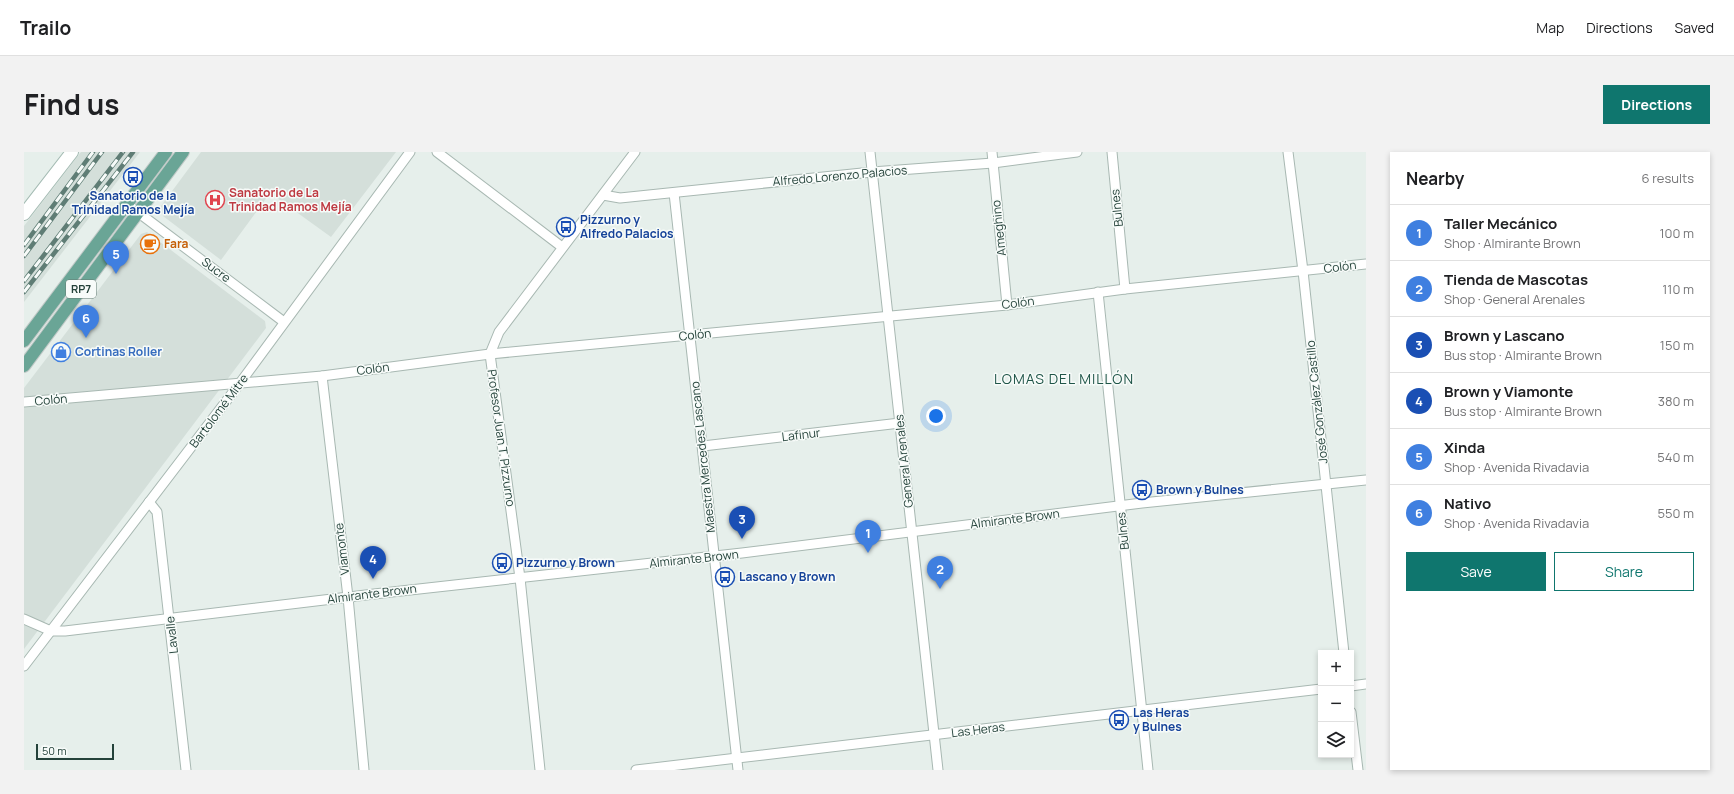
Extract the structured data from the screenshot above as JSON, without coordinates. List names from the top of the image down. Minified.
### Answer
{"streets":{"main road":["RP7"],"street":["Alfredo Lorenzo Palacios","Bulnes","Ameghino","Colón","Sucre","José González Castillo","Bartolomé Mitre","Lafinur","Profesor Juan T. Pizzurno","Maestra Mercedes Lascano","General Arenales","Almirante Brown","Viamonte","Lavalle","Las Heras"]},"crossings":[["Alfredo Lorenzo Palacios","Ameghino"],["Alfredo Lorenzo Palacios","Profesor Juan T. Pizzurno"],["Alfredo Lorenzo Palacios","Maestra Mercedes Lascano"],["Alfredo Lorenzo Palacios","General Arenales"],["Bulnes","Colón"],["Bulnes","Almirante Brown"],["Bulnes","Las Heras"],["Ameghino","Colón"],["Colón","José González Castillo"],["Colón","Bartolomé Mitre"],["Colón","Profesor Juan T. Pizzurno"],["Colón","Maestra Mercedes Lascano"],["Colón","General Arenales"],["Colón","Viamonte"],["Sucre","RP7"],["Sucre","Bartolomé Mitre"],["José González Castillo","Almirante Brown"],["Bartolomé Mitre","Almirante Brown"],["Bartolomé Mitre","Lavalle"],["Lafinur","Maestra Mercedes Lascano"],["Lafinur","General Arenales"],["Profesor Juan T. Pizzurno","Almirante Brown"],["Maestra Mercedes Lascano","Almirante Brown"],["Maestra Mercedes Lascano","Las Heras"],["General Arenales","Almirante Brown"],["General Arenales","Las Heras"],["Almirante Brown","Viamonte"],["Almirante Brown","Lavalle"]],"districts":["LOMAS DEL MILLÓN"],"places":{"bus stop":["Sanatorio de la Trinidad Ramos Mejía","Pizzurno y Alfredo Palacios","Brown y Bulnes","Pizzurno y Brown","Lascano y Brown","Las Heras y Bulnes"],"hospital":["Sanatorio de La Trinidad Ramos Mejía"],"cafe":["Fara"],"shop":["Cortinas Roller"]},"scale_bar":"50 m","page":{"header":"Trailo","nav":["Map","Directions","Saved"],"title":"Find us","buttons":["Directions",["Save","Share"]],"heading":["Nearby","6 results"],"list":[{"mark":"1","name":"Taller Mecánico","note":"Shop · Almirante Brown","value":"100 m"},{"mark":"2","name":"Tienda de Mascotas","note":"Shop · General Arenales","value":"110 m"},{"mark":"3","name":"Brown y Lascano","note":"Bus stop · Almirante Brown","value":"150 m"},{"mark":"4","name":"Brown y Viamonte","note":"Bus stop · Almirante Brown","value":"380 m"},{"mark":"5","name":"Xinda","note":"Shop · Avenida Rivadavia","value":"540 m"},{"mark":"6","name":"Nativo","note":"Shop · Avenida Rivadavia","value":"550 m"}],"pins":["5","6","3","1","4","2"],"map_buttons":["+","−"],"scale":"50 m"}}
